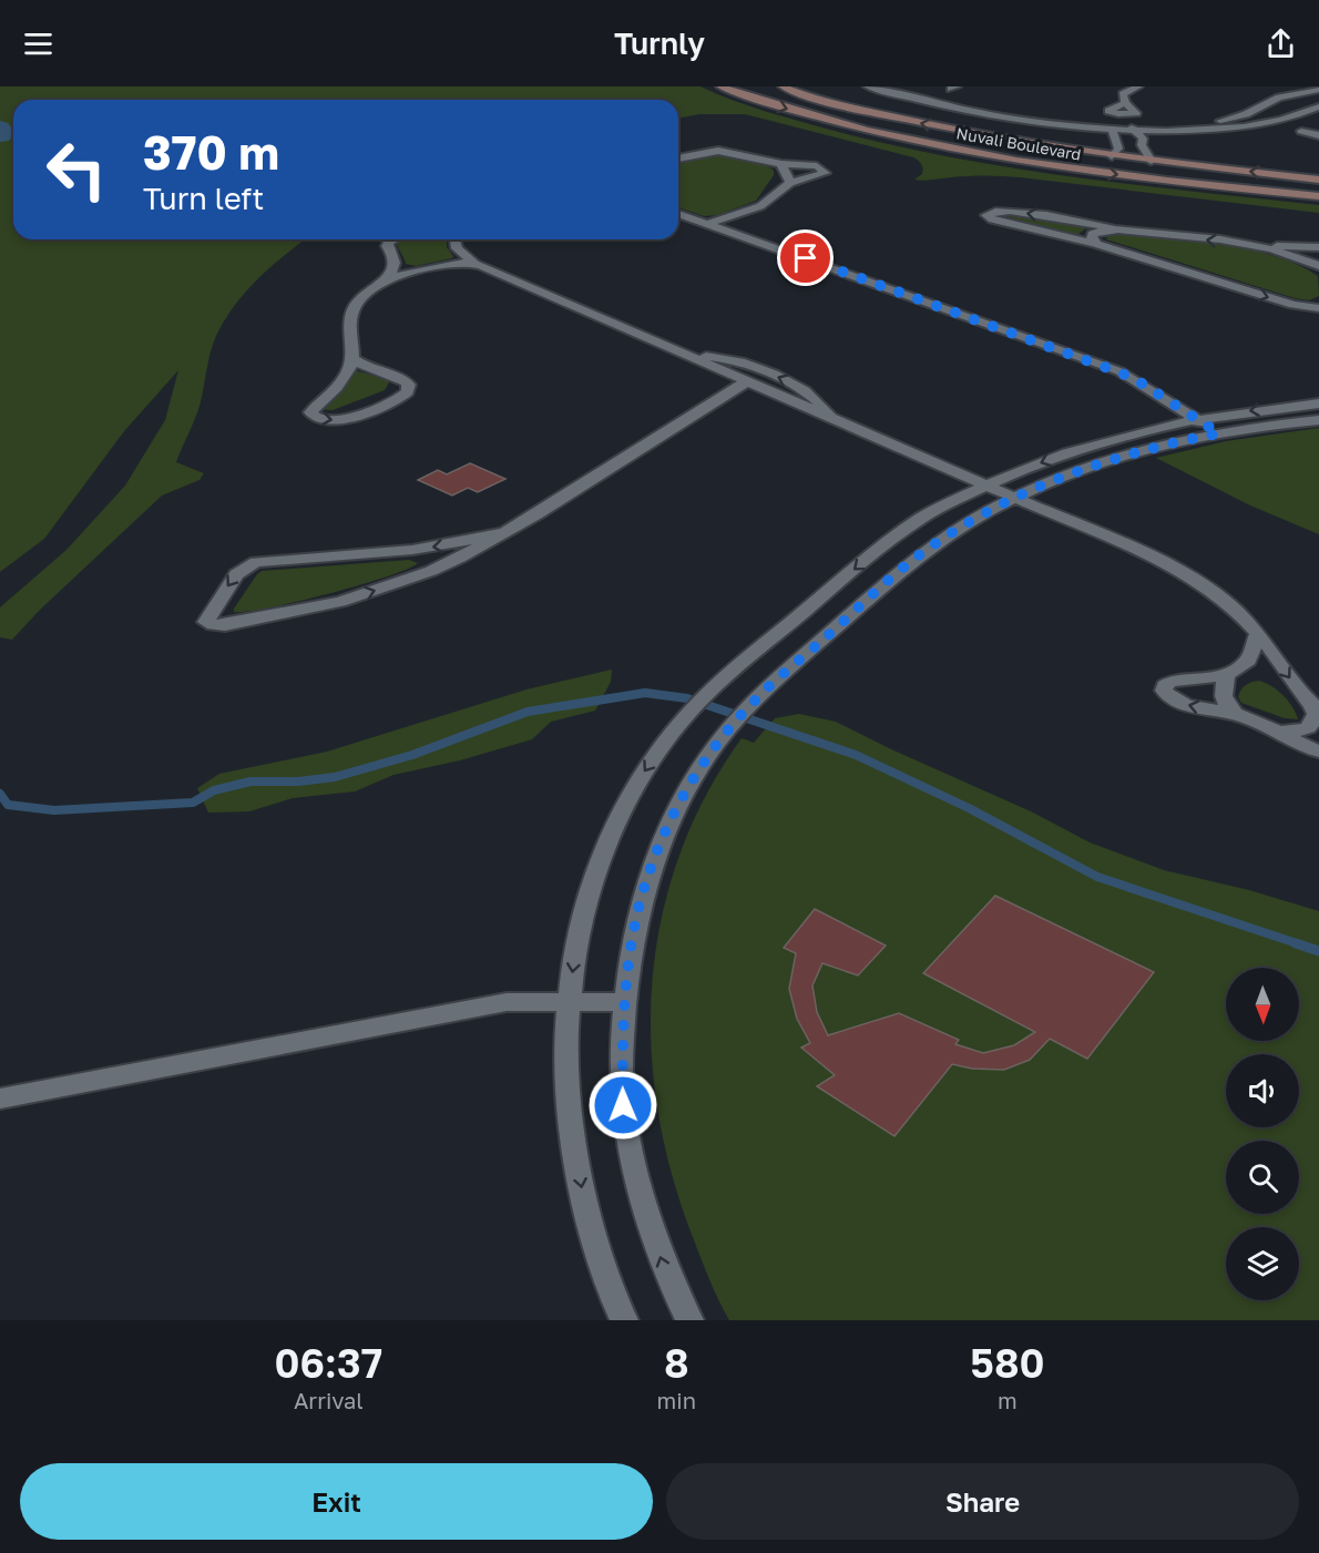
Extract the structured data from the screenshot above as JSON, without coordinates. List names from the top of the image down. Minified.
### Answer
{"streets":{"main road":["Nuvali Boulevard"]},"north":"bottom","page":{"header":"Turnly","turn":["370 m","Turn left"],"eta":["06:37","Arrival","8","min","580","m"],"buttons":["Exit","Share"]}}
